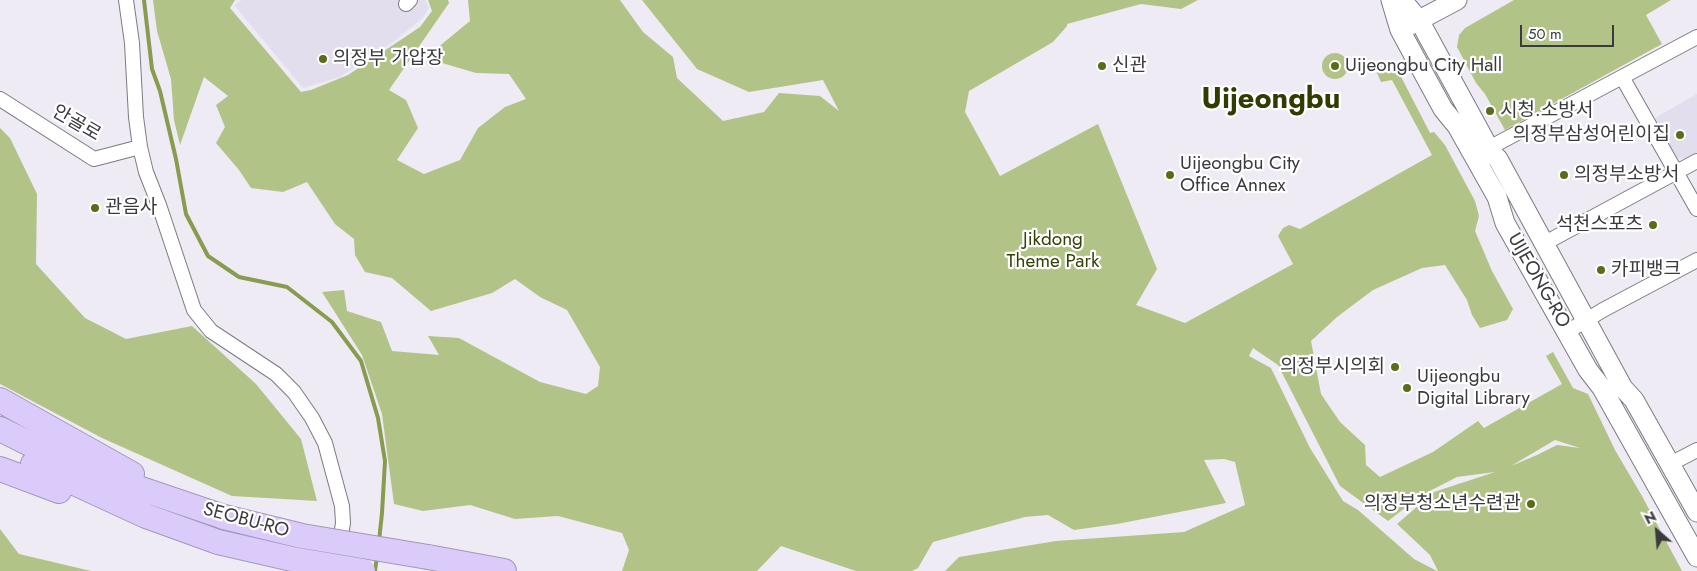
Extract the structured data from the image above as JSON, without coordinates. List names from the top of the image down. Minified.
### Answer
{"streets":{"highway":["SEOBU-RO"],"street":["안골로","UIJEONG-RO"]},"districts":["Uijeongbu"],"parks":["Jikdong Theme Park"],"places":["의정부 가압장","신관","Uijeongbu City Hall","시청.소방서","의정부삼성어린이집","Uijeongbu City Office Annex","의정부소방서","관음사","석천스포츠","카피뱅크","의정부시의회","Uijeongbu Digital Library","의정부청소년수련관"],"scale_bar":"50 m","north":"top left"}
